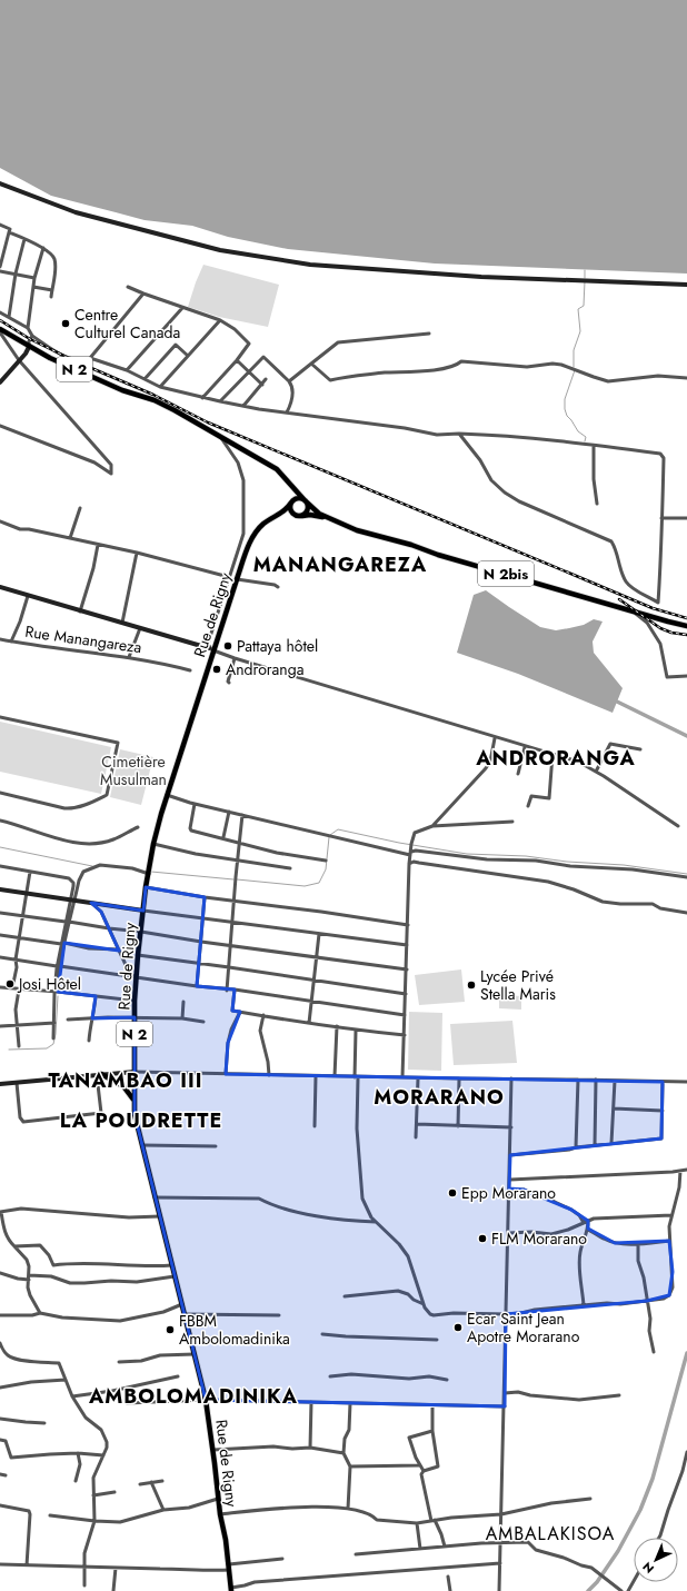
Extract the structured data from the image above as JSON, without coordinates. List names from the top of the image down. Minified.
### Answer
{"streets":{"main road":["N 2","N 2bis","Rue de Rigny"],"street":["Rue Manangareza"]},"crossings":[["N 2","Rue de Rigny"]],"districts":["MANANGAREZA","ANDRORANGA","TANAMBAO III","MORARANO","LA POUDRETTE","AMBOLOMADINIKA","AMBALAKISOA"],"parks":["Cimetière Musulman"],"places":["Centre Culturel Canada","Pattaya hôtel","Androranga","Josi Hôtel","Lycée Privé Stella Maris","Epp Morarano","FLM Morarano","Ecar Saint Jean Apotre Morarano","FBBM Ambolomadinika"],"north":"bottom left"}
